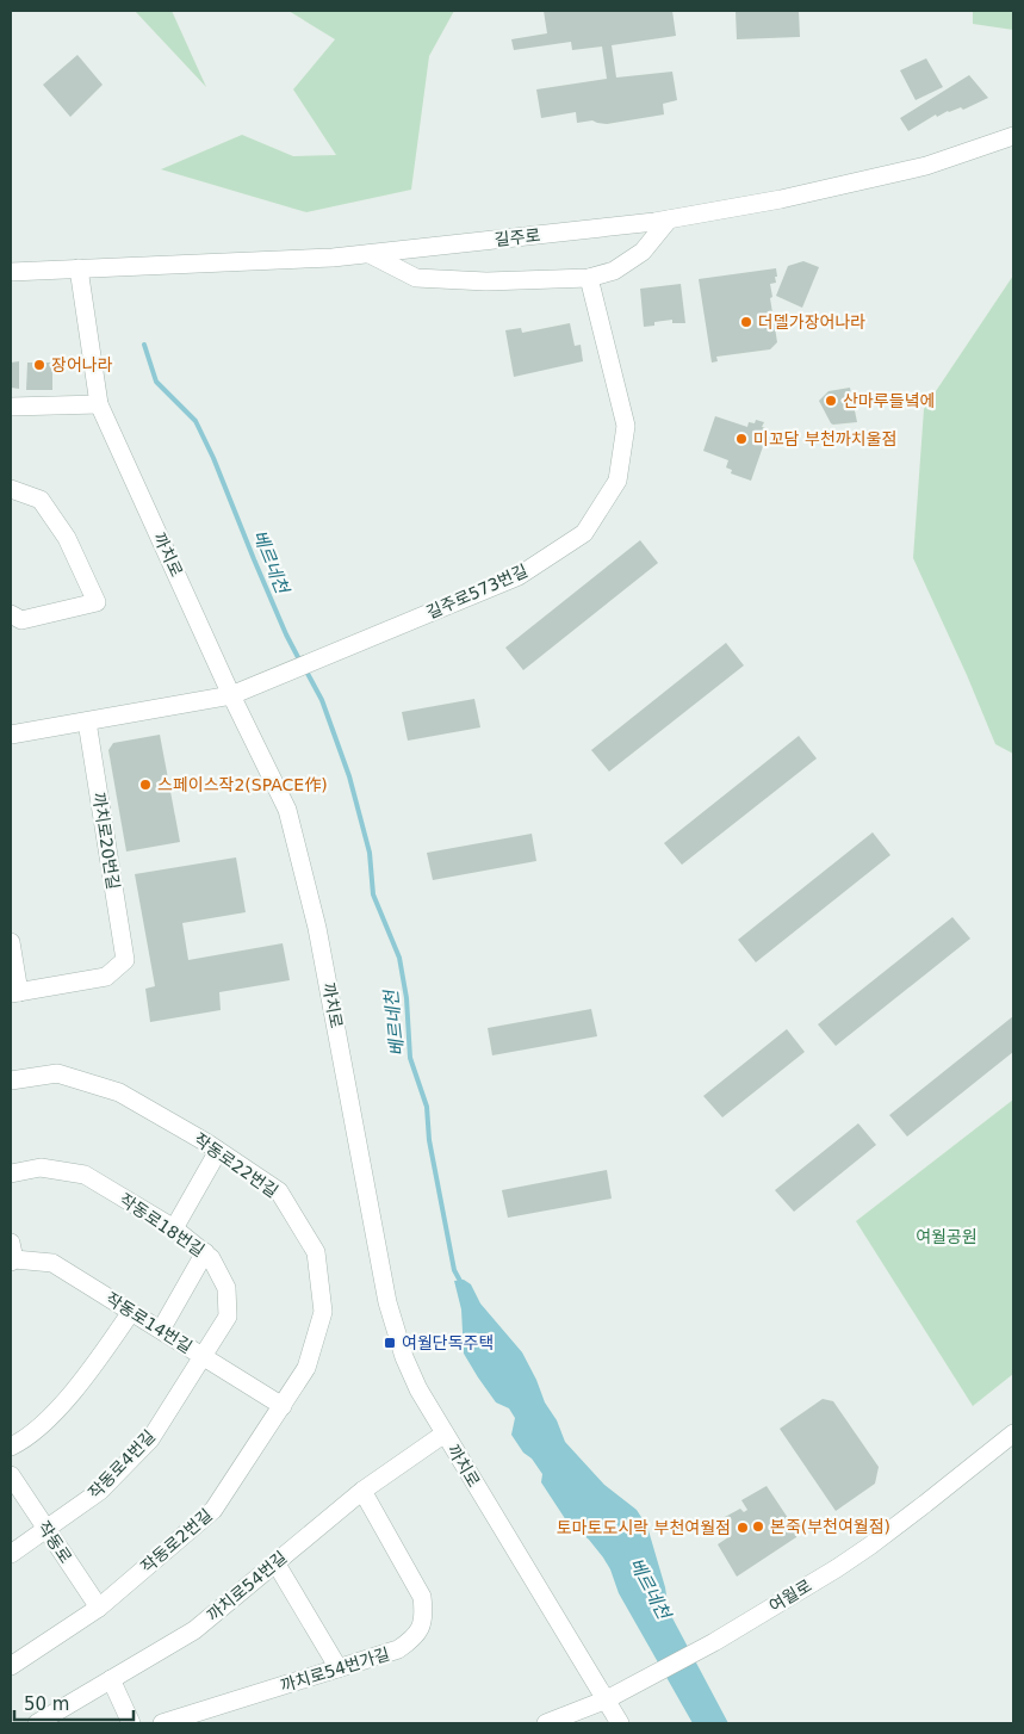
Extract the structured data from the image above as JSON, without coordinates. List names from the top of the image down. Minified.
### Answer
{"streets":{"street":["길주로","까치로","길주로573번길","까치로20번길","작동로22번길","작동로18번길","작동로14번길","작동로4번길","작동로2번길","작동로","까치로54번길","여월로","까치로54번가길"]},"crossings":[["길주로","까치로"],["까치로","길주로573번길"],["까치로","까치로54번길"],["까치로","여월로"],["작동로22번길","작동로14번길"],["작동로22번길","작동로2번길"],["작동로18번길","작동로14번길"],["작동로18번길","작동로4번길"],["작동로14번길","작동로4번길"],["작동로14번길","작동로2번길"],["작동로4번길","작동로"],["작동로2번길","작동로"],["까치로54번길","까치로54번가길"]],"water":["베르네천"],"parks":["여월공원"],"places":{"other":["더델가장어나라","장어나라","산마루들녘에","미꼬담 부천까치울점","스페이스작2(SPACE作)","본죽(부천여월점)","토마토도시락 부천여월점"],"transit":["여월단독주택"]},"scale_bar":"50 m"}
